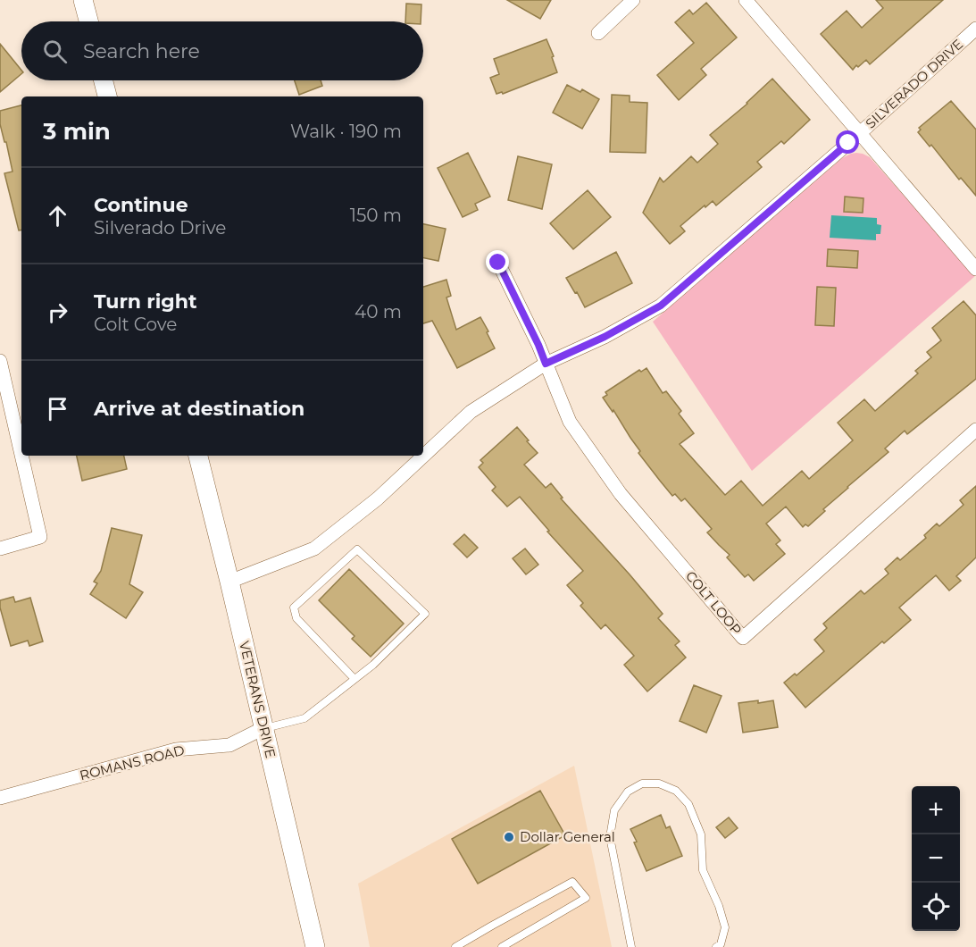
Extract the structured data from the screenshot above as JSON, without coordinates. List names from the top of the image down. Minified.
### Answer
{"streets":{"main road":["VETERANS DRIVE"],"street":["SILVERADO DRIVE","COLT LOOP","ROMANS ROAD"]},"crossings":[["SILVERADO DRIVE","COLT LOOP"],["SILVERADO DRIVE","VETERANS DRIVE"],["VETERANS DRIVE","ROMANS ROAD"]],"places":["Dollar General"],"page":{"search":"Search here","heading":["3 min","Walk · 190 m"],"list":[["Continue","Silverado Drive","150 m"],["Turn right","Colt Cove","40 m"],"Arrive at destination"],"map_buttons":["+","−"]}}
